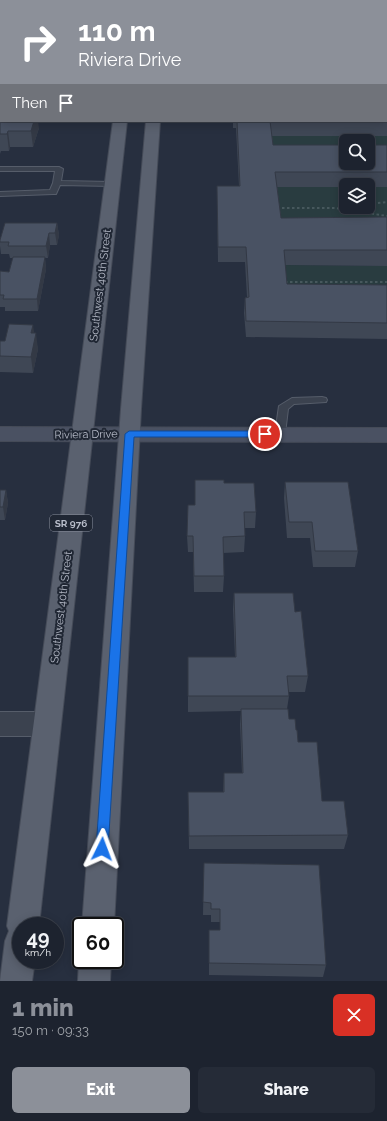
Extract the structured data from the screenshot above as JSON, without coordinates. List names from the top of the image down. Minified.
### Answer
{"streets":{"main road":["Southwest 40th Street","SR 976"],"street":["Riviera Drive"]},"crossings":[["Southwest 40th Street","Riviera Drive"]],"page":{"turn":["110 m","Riviera Drive"],"then":"Then","speed":"49 km/h","limit":"60","heading":["1 min","150 m · 09:33"],"buttons":["Exit","Share"]}}
